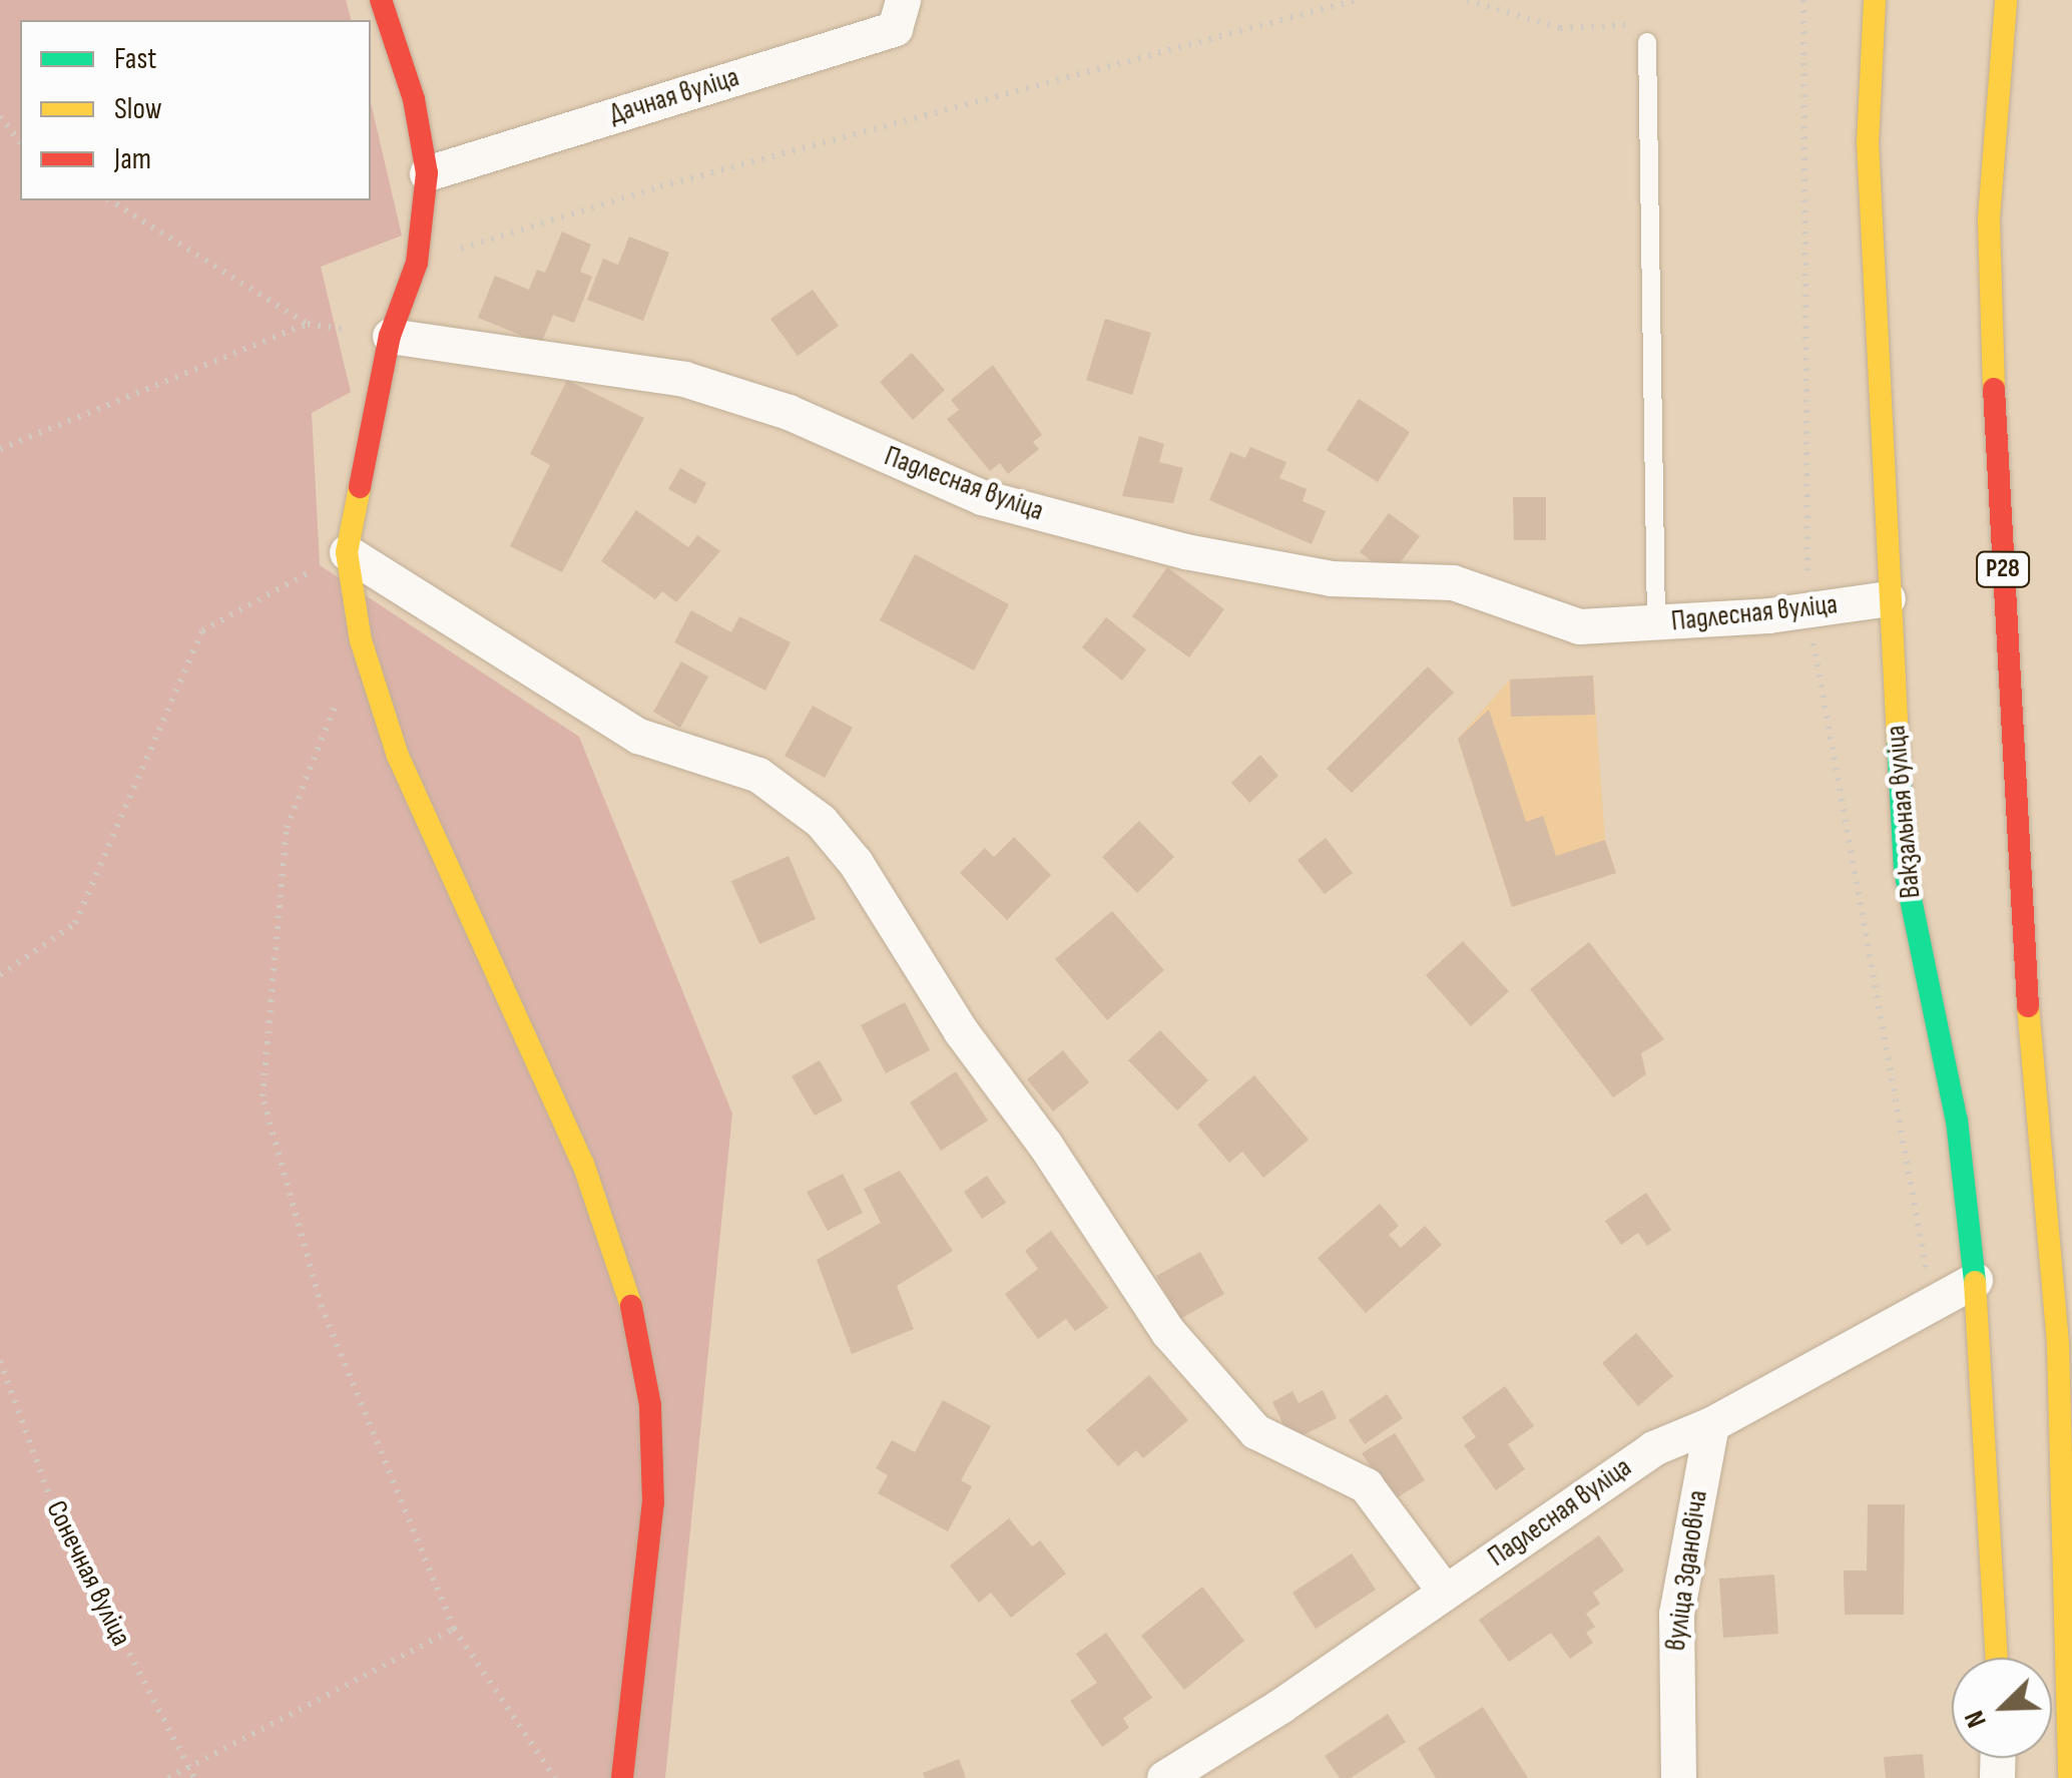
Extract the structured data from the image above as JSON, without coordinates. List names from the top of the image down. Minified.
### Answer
{"streets":{"main road":["Р28","Вакзальная вуліца"],"street":["Дачная вуліца","Падлесная вуліца","вуліца Здановіча"],"path":["Сонечная вуліца"]},"crossings":[["Падлесная вуліца","Вакзальная вуліца"],["Падлесная вуліца","вуліца Здановіча"]],"legend":["Fast","Slow","Jam"],"north":"bottom left"}
